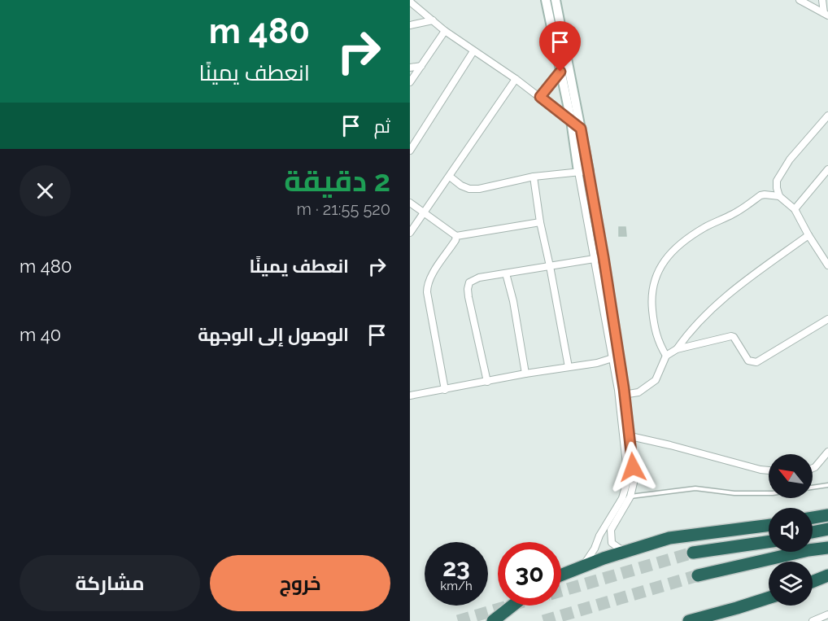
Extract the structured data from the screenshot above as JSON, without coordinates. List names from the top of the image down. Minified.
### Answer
{"north":"top left","page":{"turn":["480 m","انعطف يمينًا"],"then":"ثم","heading":["2 دقيقة","520 m · 21:55"],"list":[{"name":"انعطف يمينًا","value":"480 m"},{"name":"الوصول إلى الوجهة","value":"40 m"}],"speed":"23 km/h","limit":"30","buttons":["خروج","مشاركة"]}}
